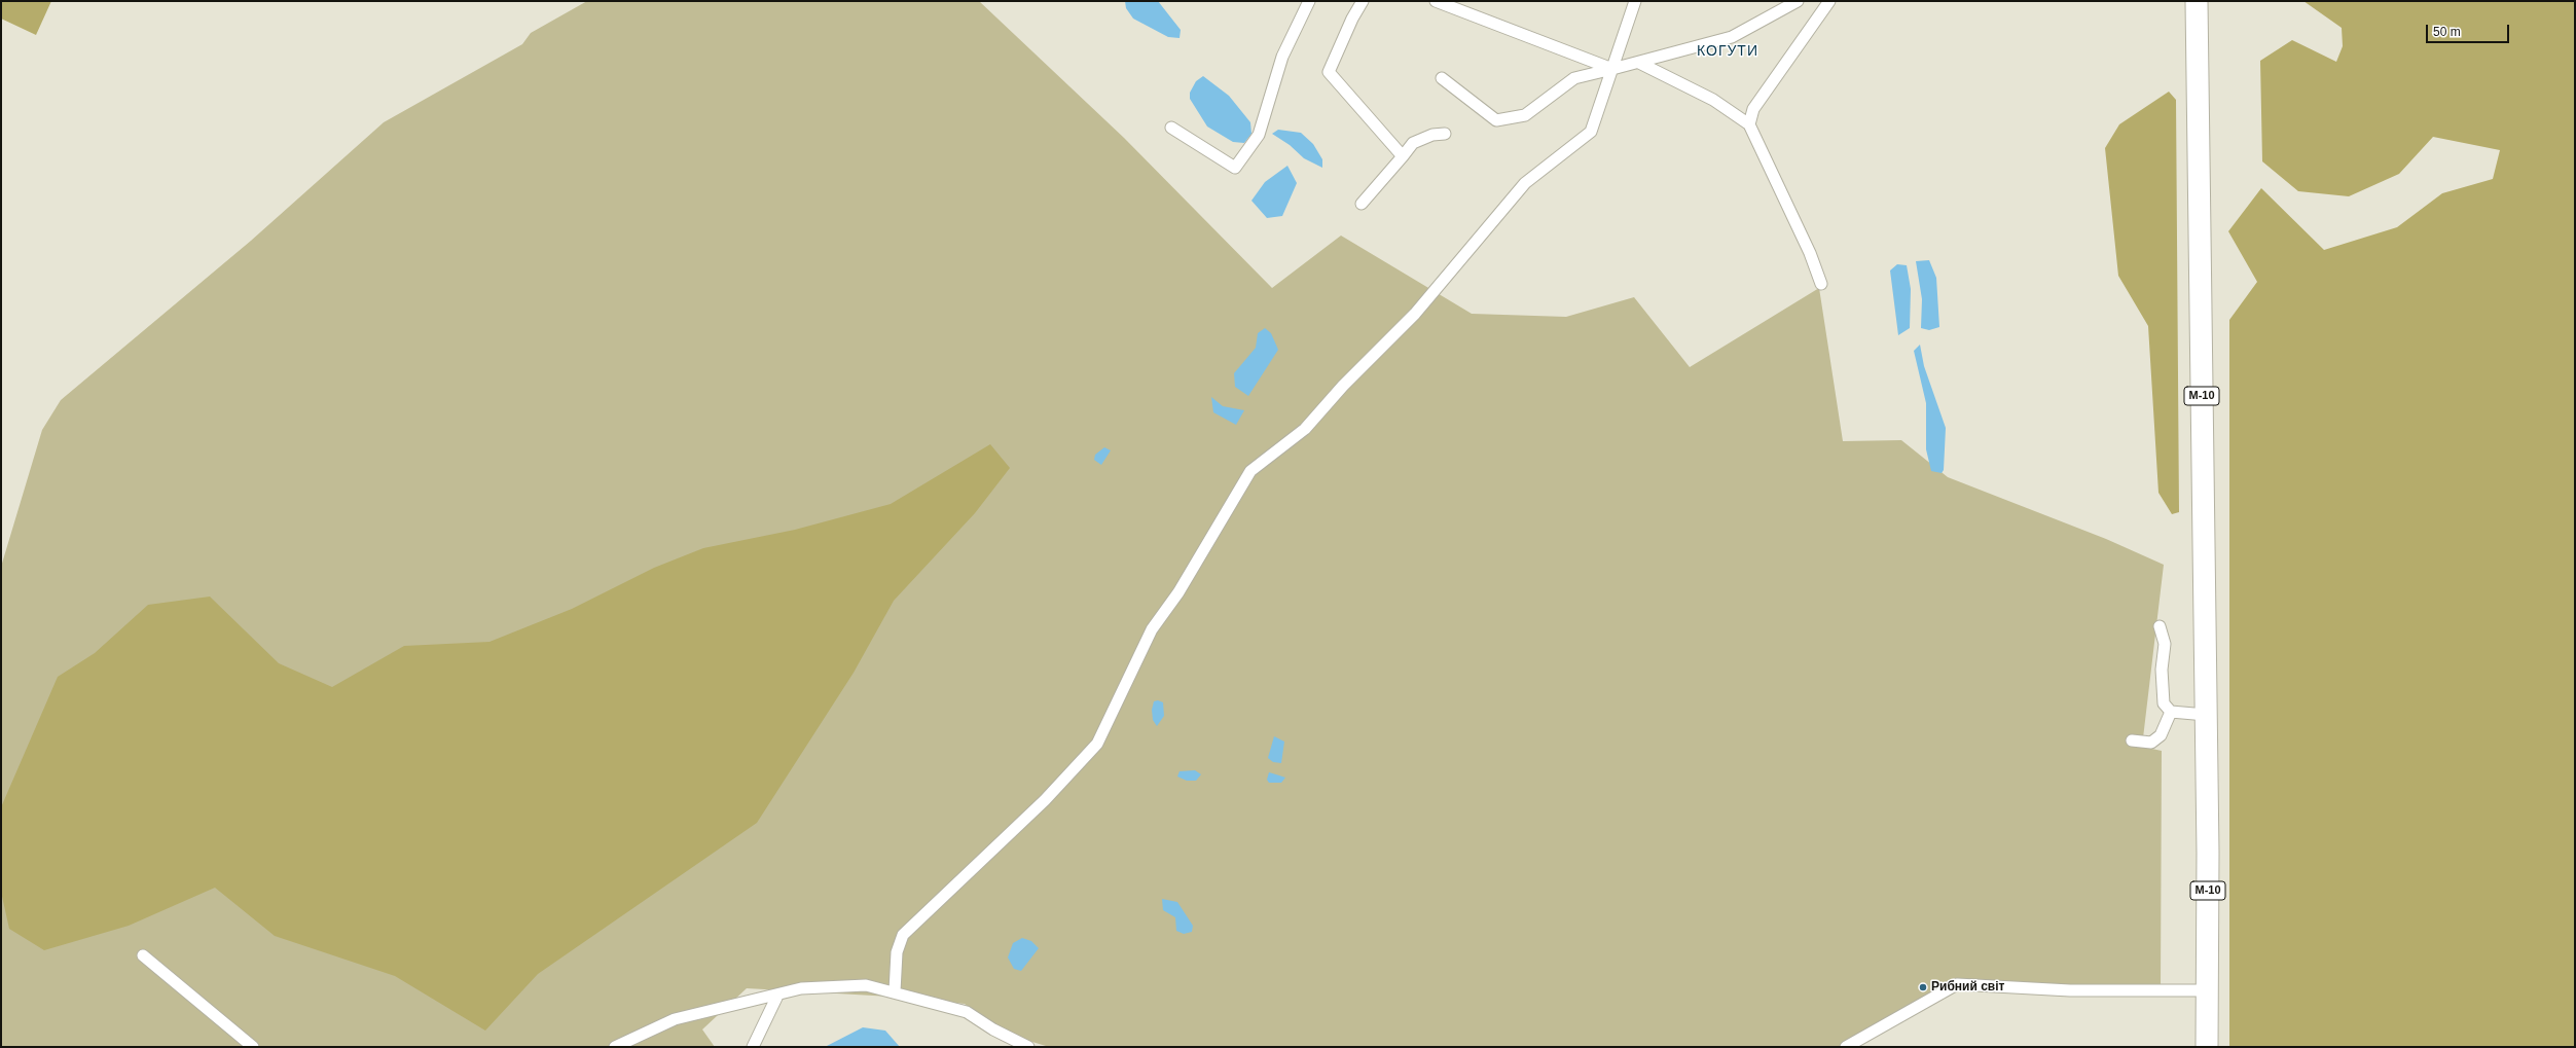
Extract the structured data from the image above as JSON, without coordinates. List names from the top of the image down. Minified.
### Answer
{"streets":{"highway":["М-10"]},"districts":["КОГУТИ"],"places":["Рибний світ"],"scale_bar":"50 m"}
